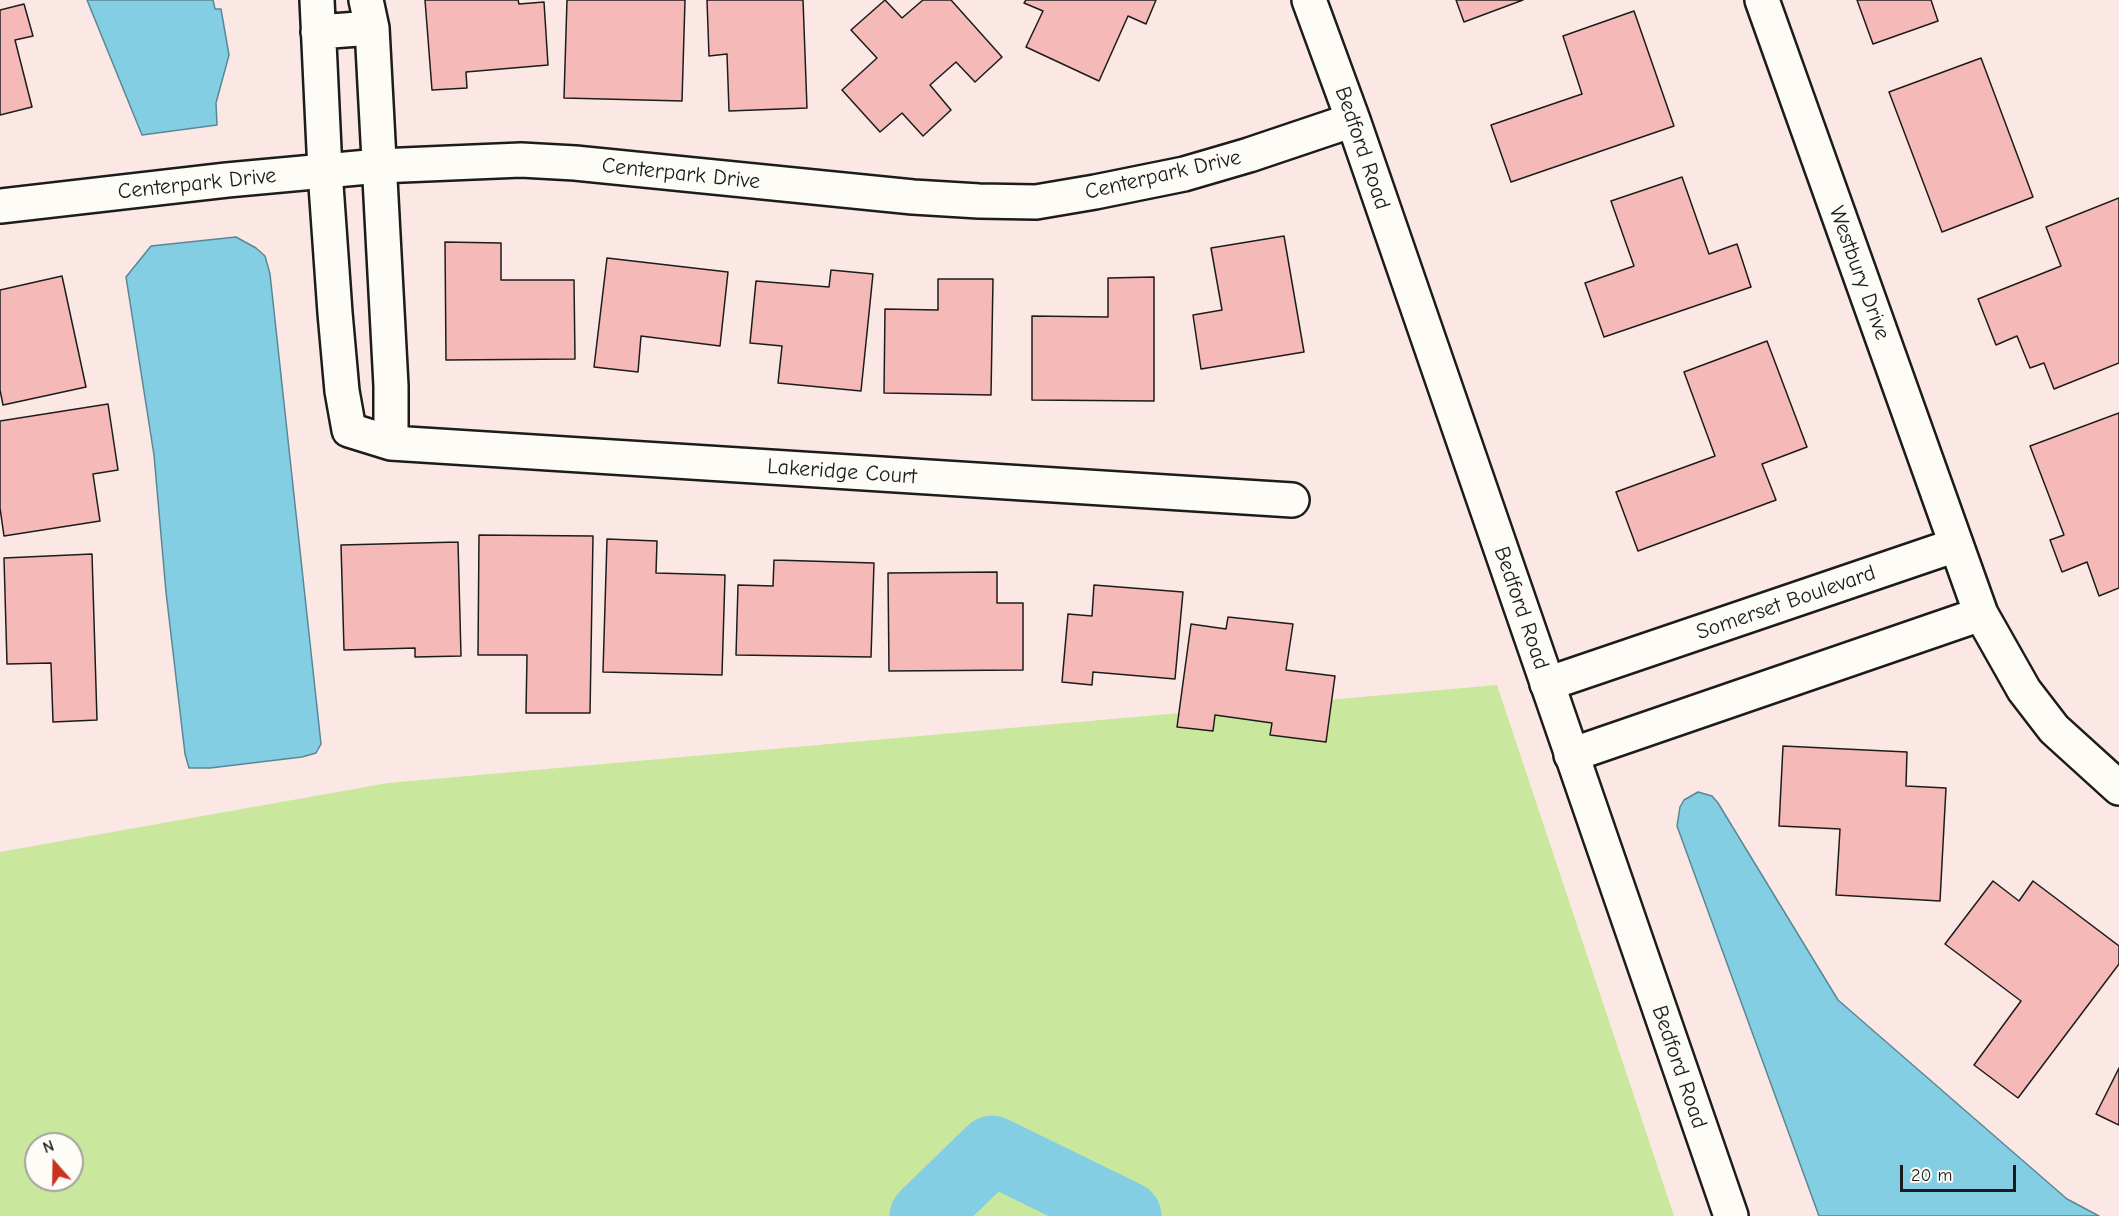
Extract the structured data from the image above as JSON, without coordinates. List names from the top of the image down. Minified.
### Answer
{"streets":{"street":["Bedford Road","Centerpark Drive","Westbury Drive","Lakeridge Court","Somerset Boulevard"]},"crossings":[["Bedford Road","Centerpark Drive"],["Bedford Road","Somerset Boulevard"],["Centerpark Drive","Lakeridge Court"],["Westbury Drive","Somerset Boulevard"]],"scale_bar":"20 m","north":"top"}
